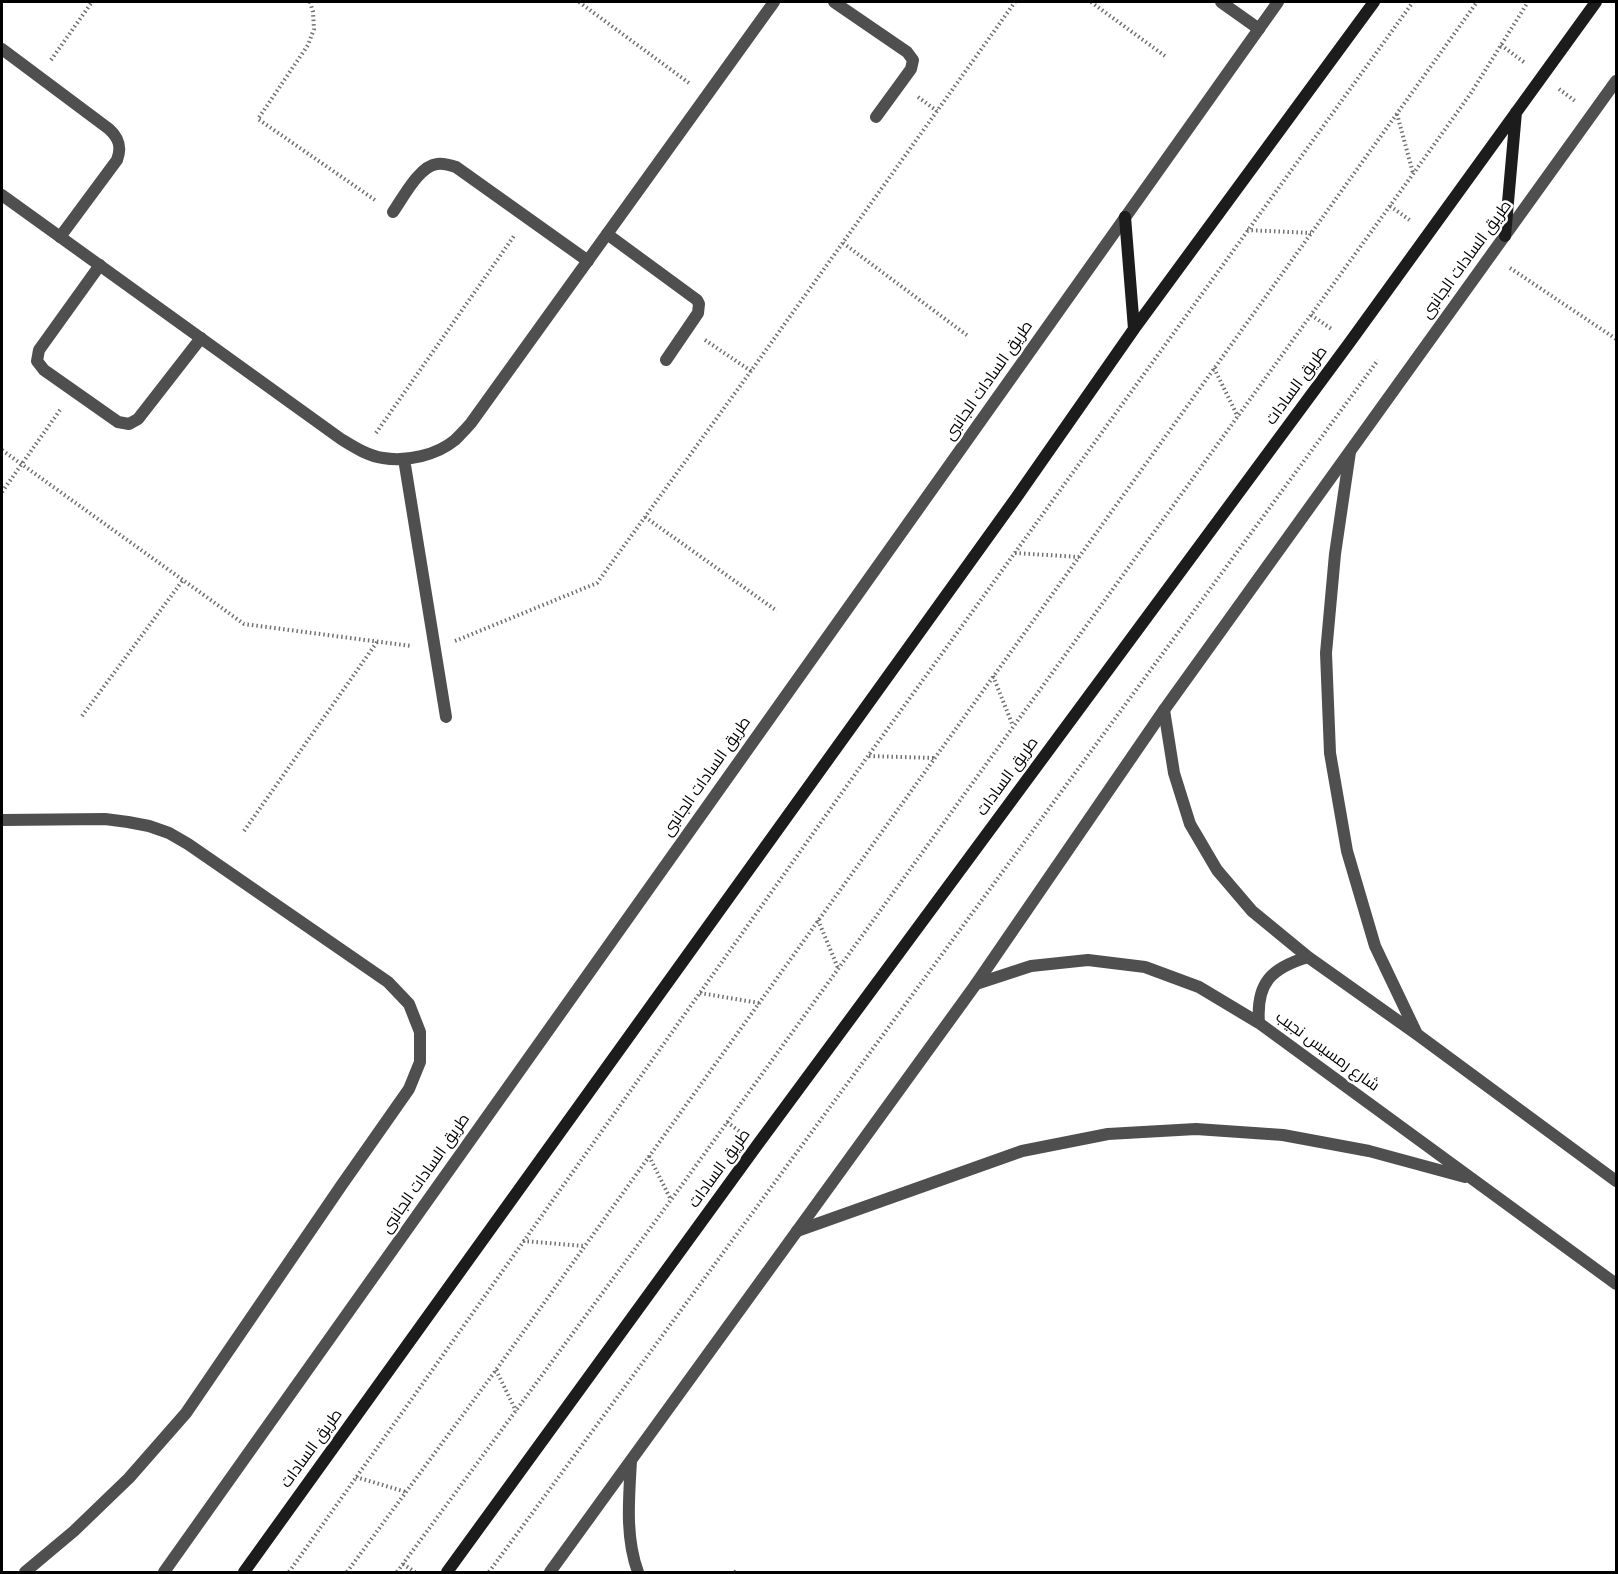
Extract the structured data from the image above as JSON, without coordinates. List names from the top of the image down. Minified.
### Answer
{"streets":{"main road":["طريق السادات"],"street":["طريق السادات الجانبى","شارع رمسيس نجيب"]},"crossings":[["طريق السادات الجانبى","شارع رمسيس نجيب"]]}
